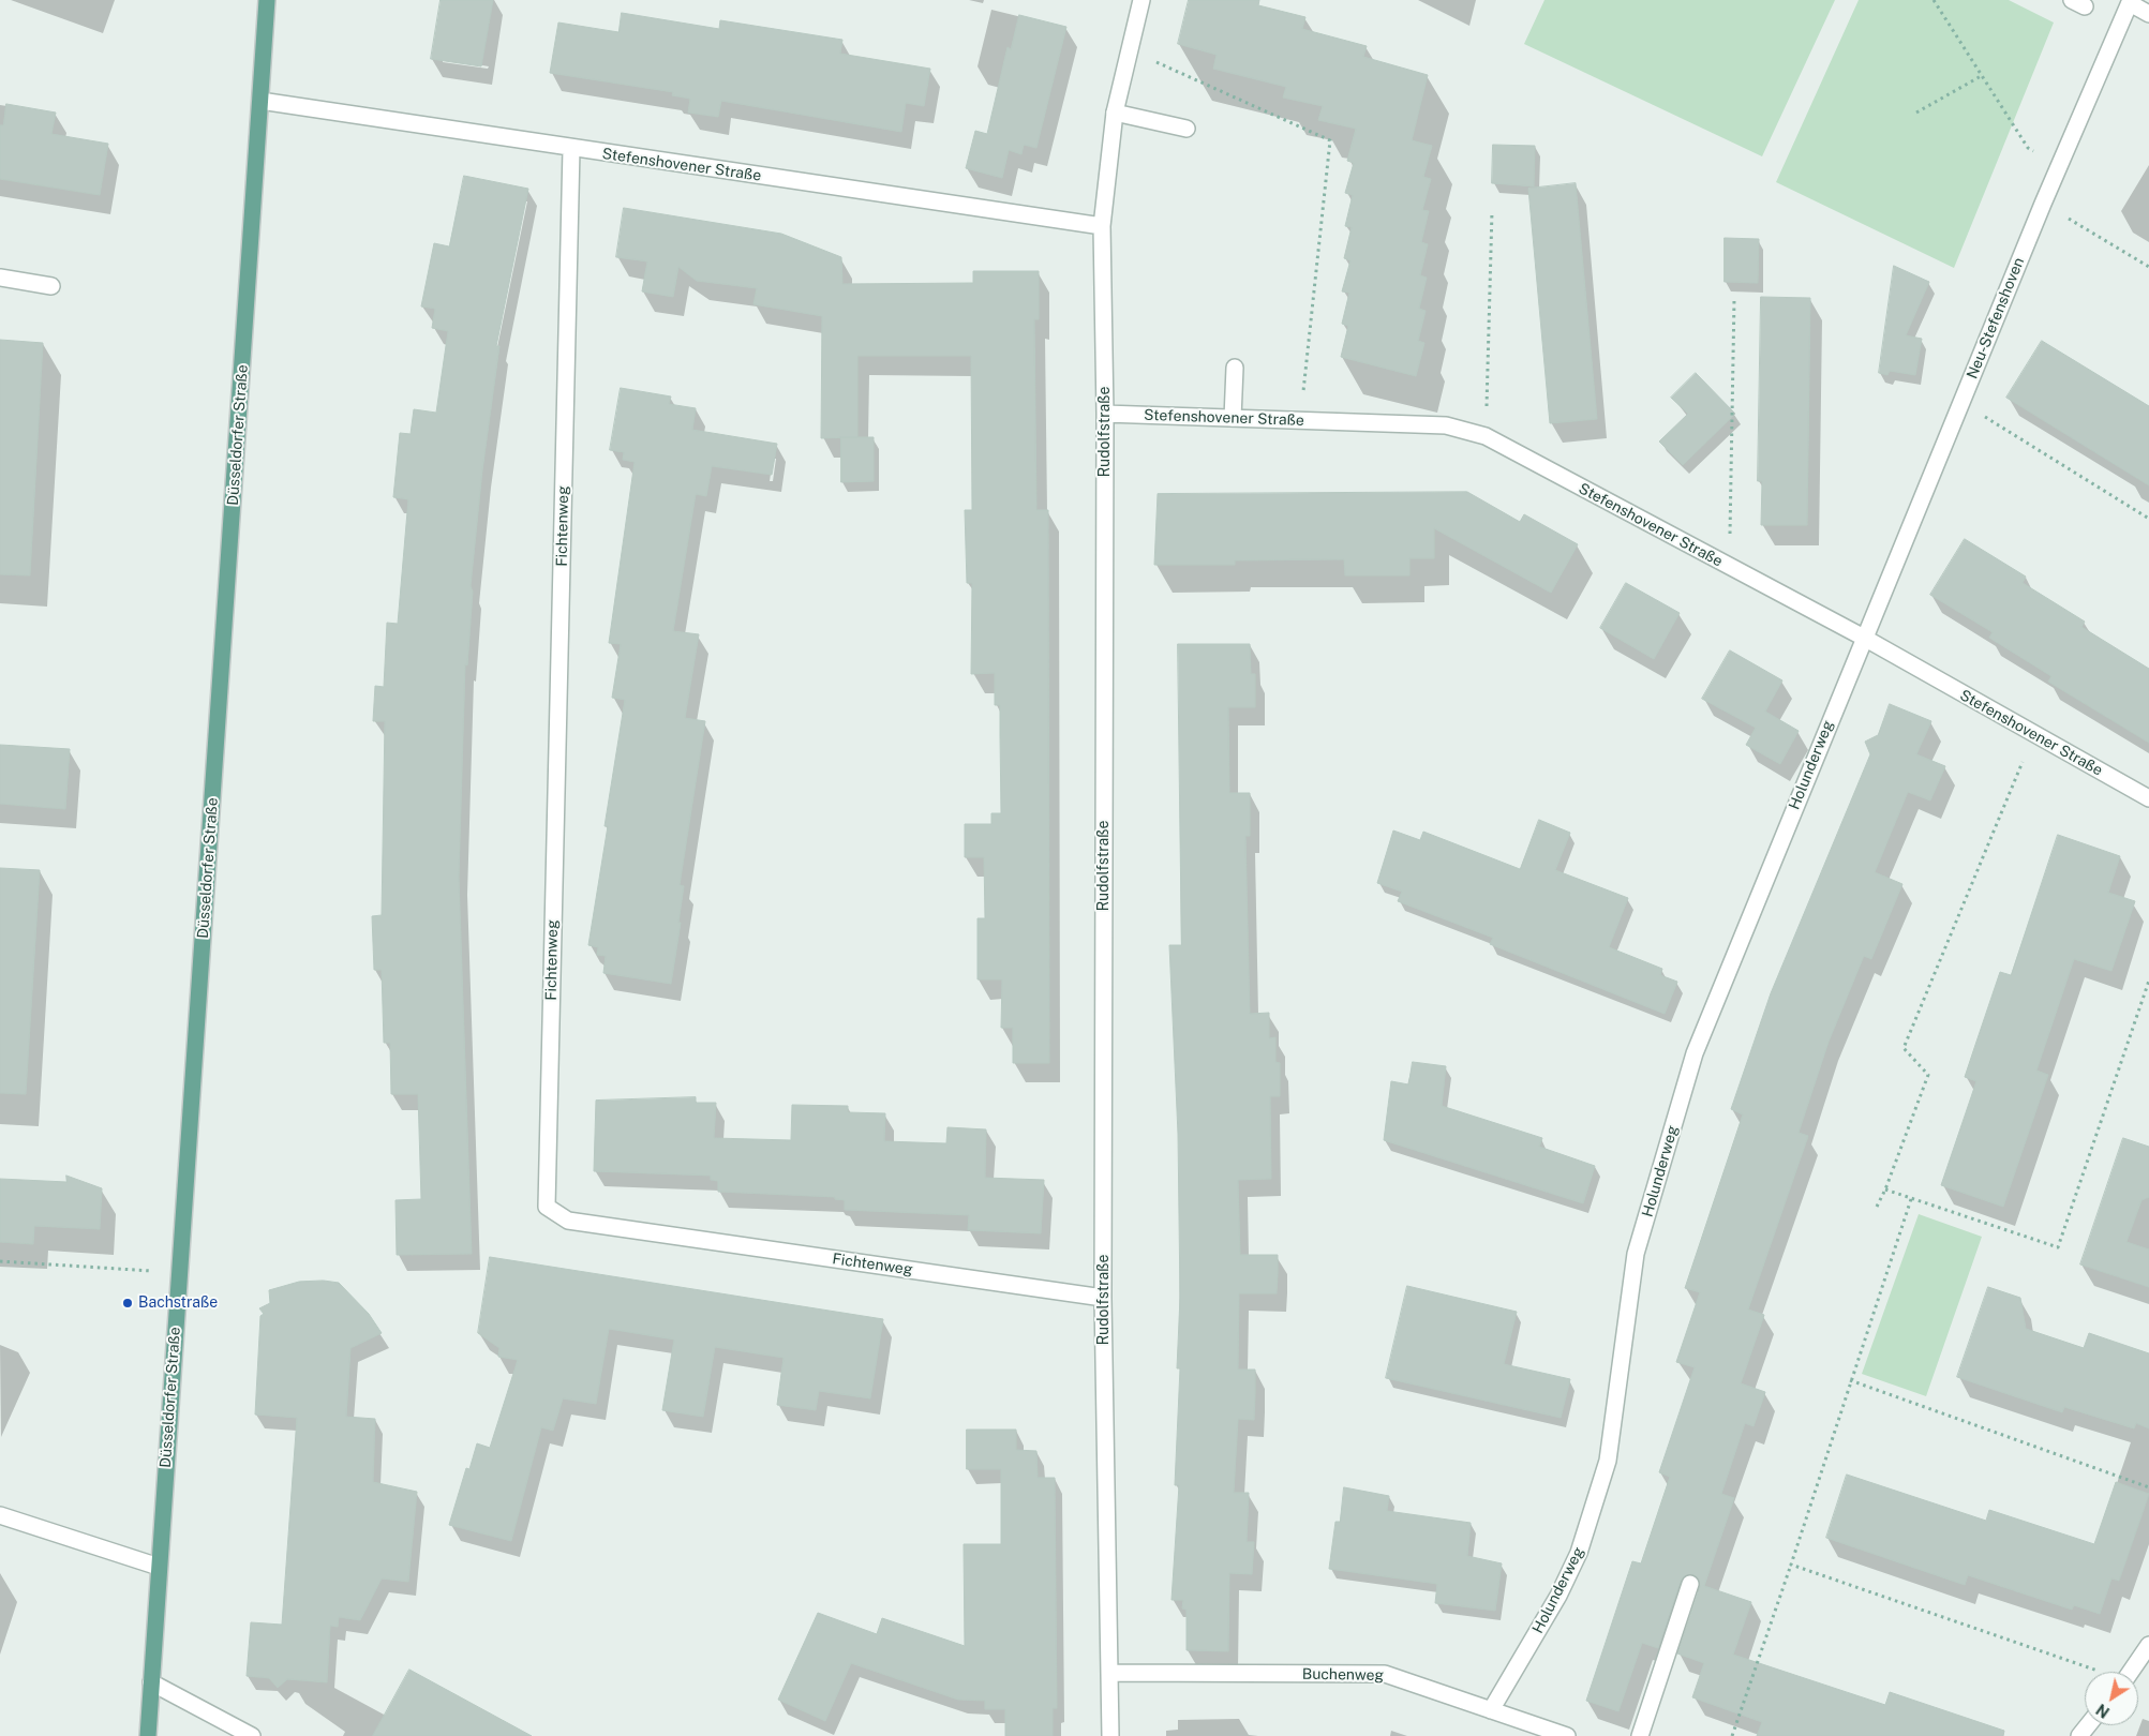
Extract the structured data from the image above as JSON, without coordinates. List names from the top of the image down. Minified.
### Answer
{"streets":{"main road":["Düsseldorfer Straße"],"street":["Stefenshovener Straße","Neu-Stefenshoven","Rudolfstraße","Fichtenweg","Holunderweg","Buchenweg"]},"crossings":[["Stefenshovener Straße","Neu-Stefenshoven"],["Stefenshovener Straße","Rudolfstraße"],["Stefenshovener Straße","Düsseldorfer Straße"],["Stefenshovener Straße","Fichtenweg"],["Stefenshovener Straße","Holunderweg"],["Neu-Stefenshoven","Holunderweg"],["Rudolfstraße","Fichtenweg"],["Rudolfstraße","Buchenweg"],["Holunderweg","Buchenweg"]],"places":["Bachstraße"],"north":"bottom left"}
